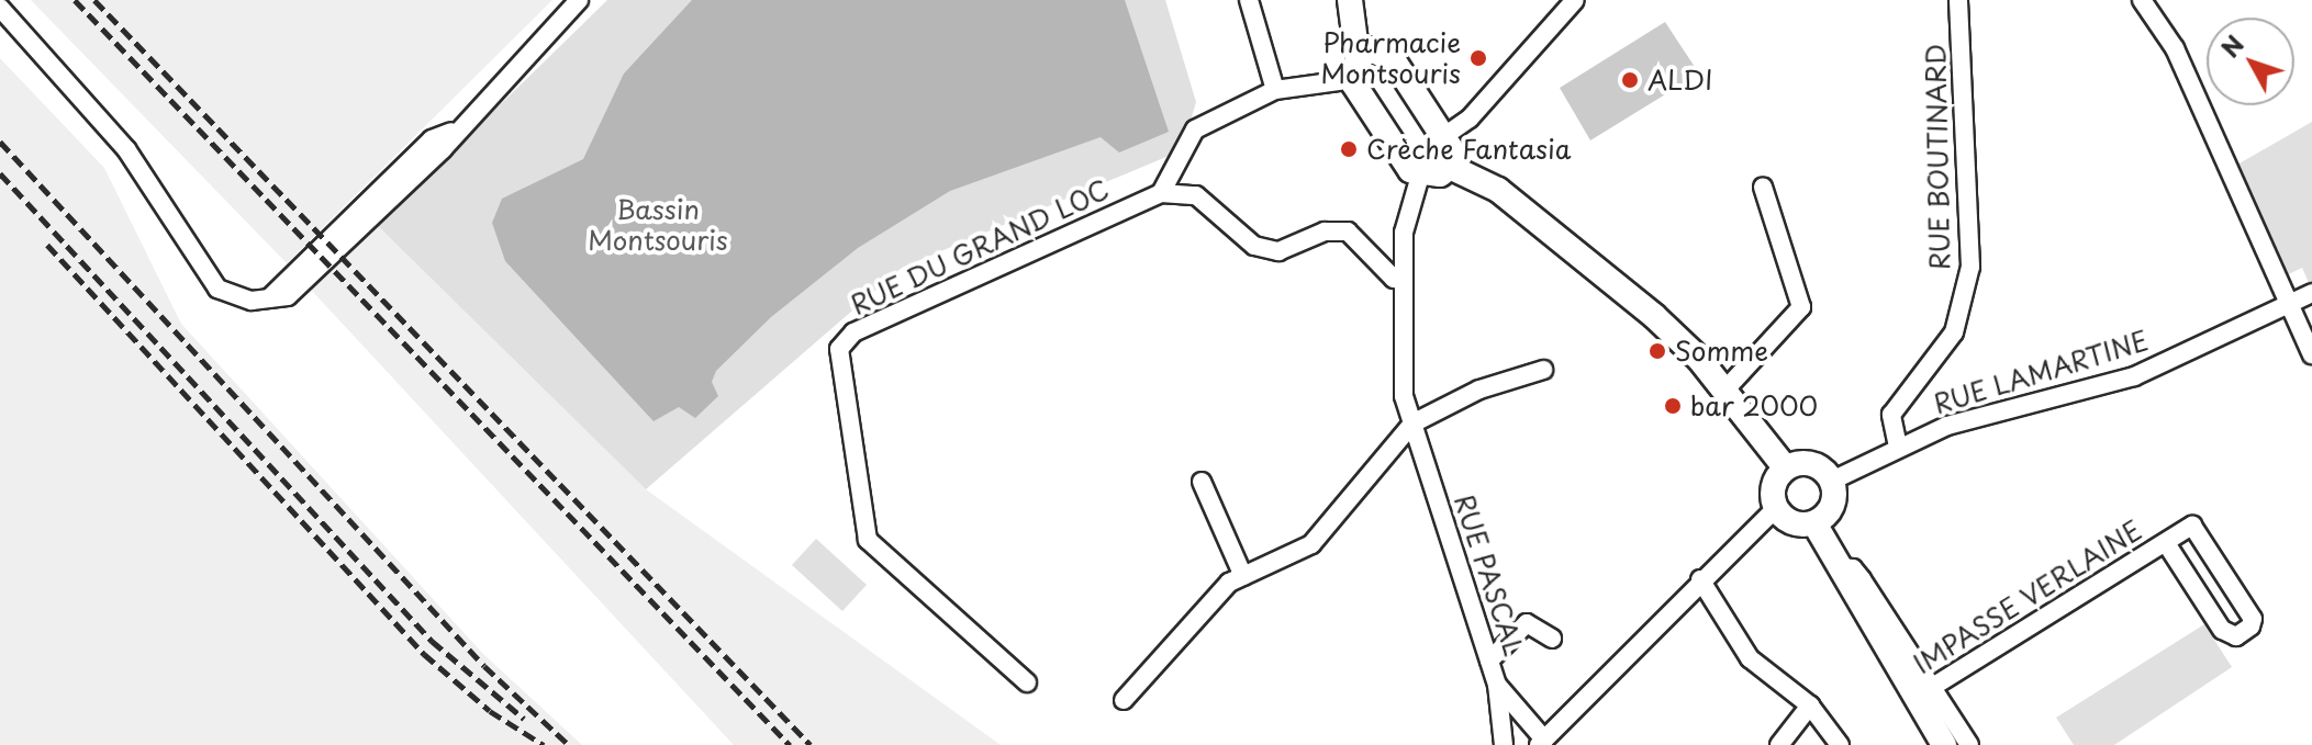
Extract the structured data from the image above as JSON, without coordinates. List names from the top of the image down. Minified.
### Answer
{"streets":{"street":["RUE BOUTINARD","RUE DU GRAND LOC","RUE LAMARTINE","RUE PASCAL","IMPASSE VERLAINE"]},"crossings":[["RUE BOUTINARD","RUE LAMARTINE"]],"parks":["Bassin Montsouris"],"places":["Pharmacie Montsouris","ALDI","Crèche Fantasia","Somme","bar 2000"],"north":"top left"}
